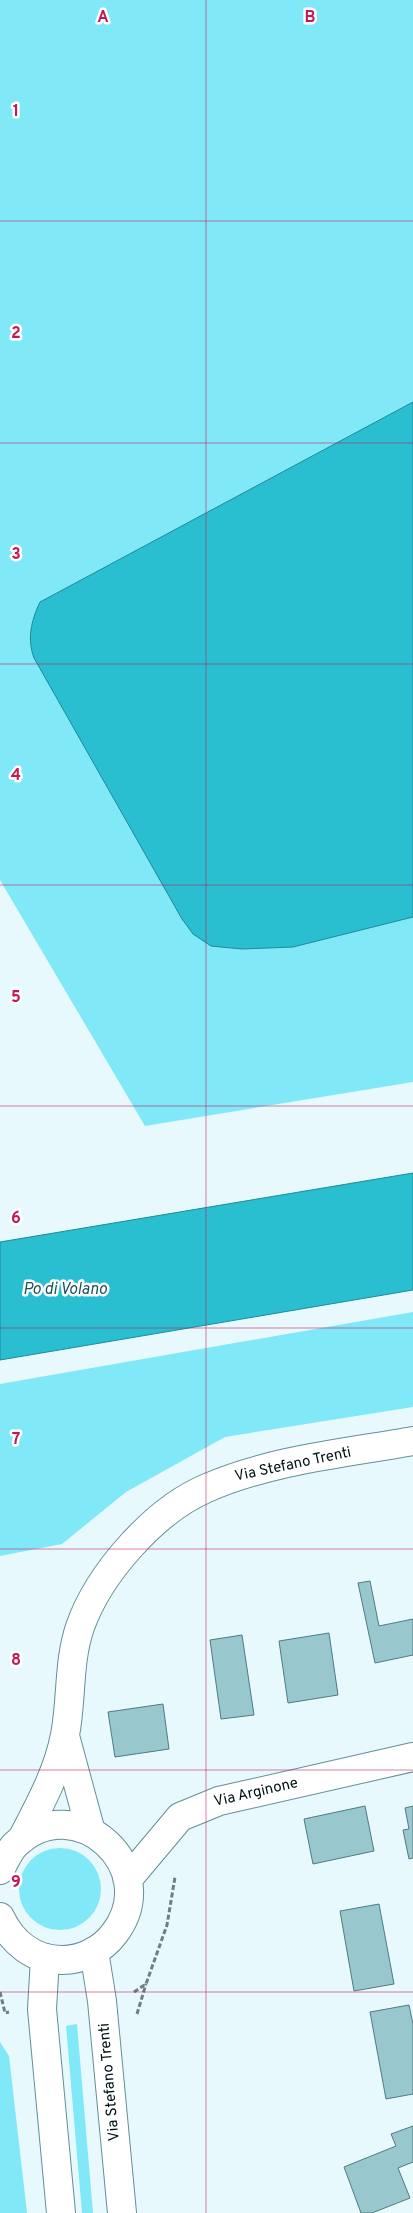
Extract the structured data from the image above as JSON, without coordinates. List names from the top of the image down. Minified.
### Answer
{"streets":{"main road":["Via Stefano Trenti","Via Arginone"]},"water":["Po di Volano"],"grid":{"columns":["A","B"],"rows":["1","2","3","4","5","6","7","8","9"]}}
